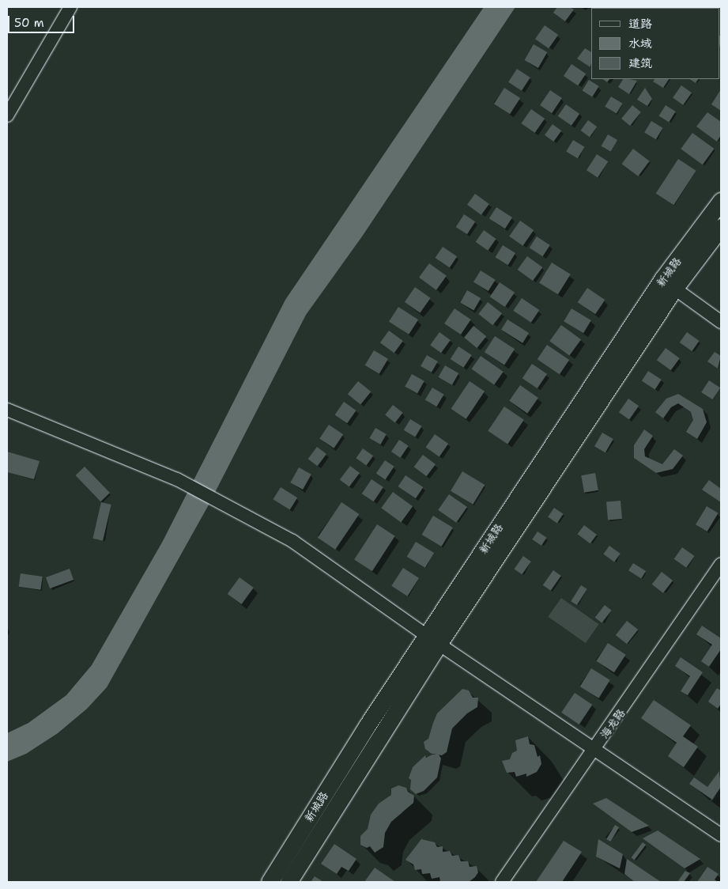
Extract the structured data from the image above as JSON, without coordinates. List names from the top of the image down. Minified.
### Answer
{"streets":{"main road":["新城路"],"street":["海龙路"]},"legend":["道路","水域","建筑"],"scale_bar":"50 m"}
